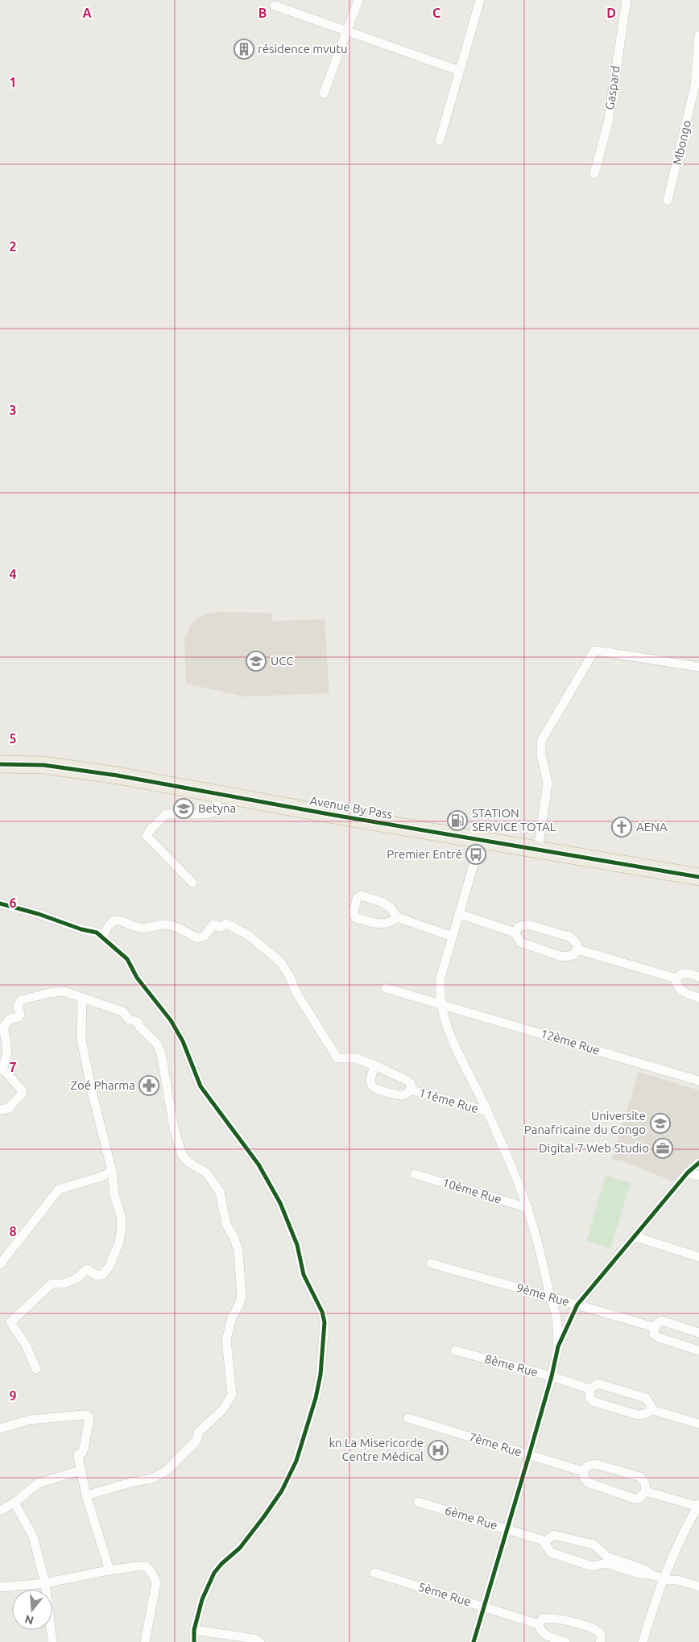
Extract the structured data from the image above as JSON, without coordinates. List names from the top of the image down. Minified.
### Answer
{"streets":{"highway":["Avenue By Pass"],"street":["Gaspard","Mbongo","12ème Rue","11ème Rue","10ème Rue","9ème Rue","8ème Rue","7ème Rue","6ème Rue","5ème Rue"]},"places":{"building":["résidence mvutu"],"school or university":["UCC","Betyna","Universite Panafricaine du Congo"],"fuel station":["STATION SERVICE TOTAL"],"church":["AENA"],"bus stop":["Premier Entré"],"pharmacy":["Zoé Pharma"],"office":["Digital 7 Web Studio"],"hospital":["kn La Misericorde Centre Médical"]},"north":"bottom","grid":{"columns":["A","B","C","D"],"rows":["1","2","3","4","5","6","7","8","9"]}}
